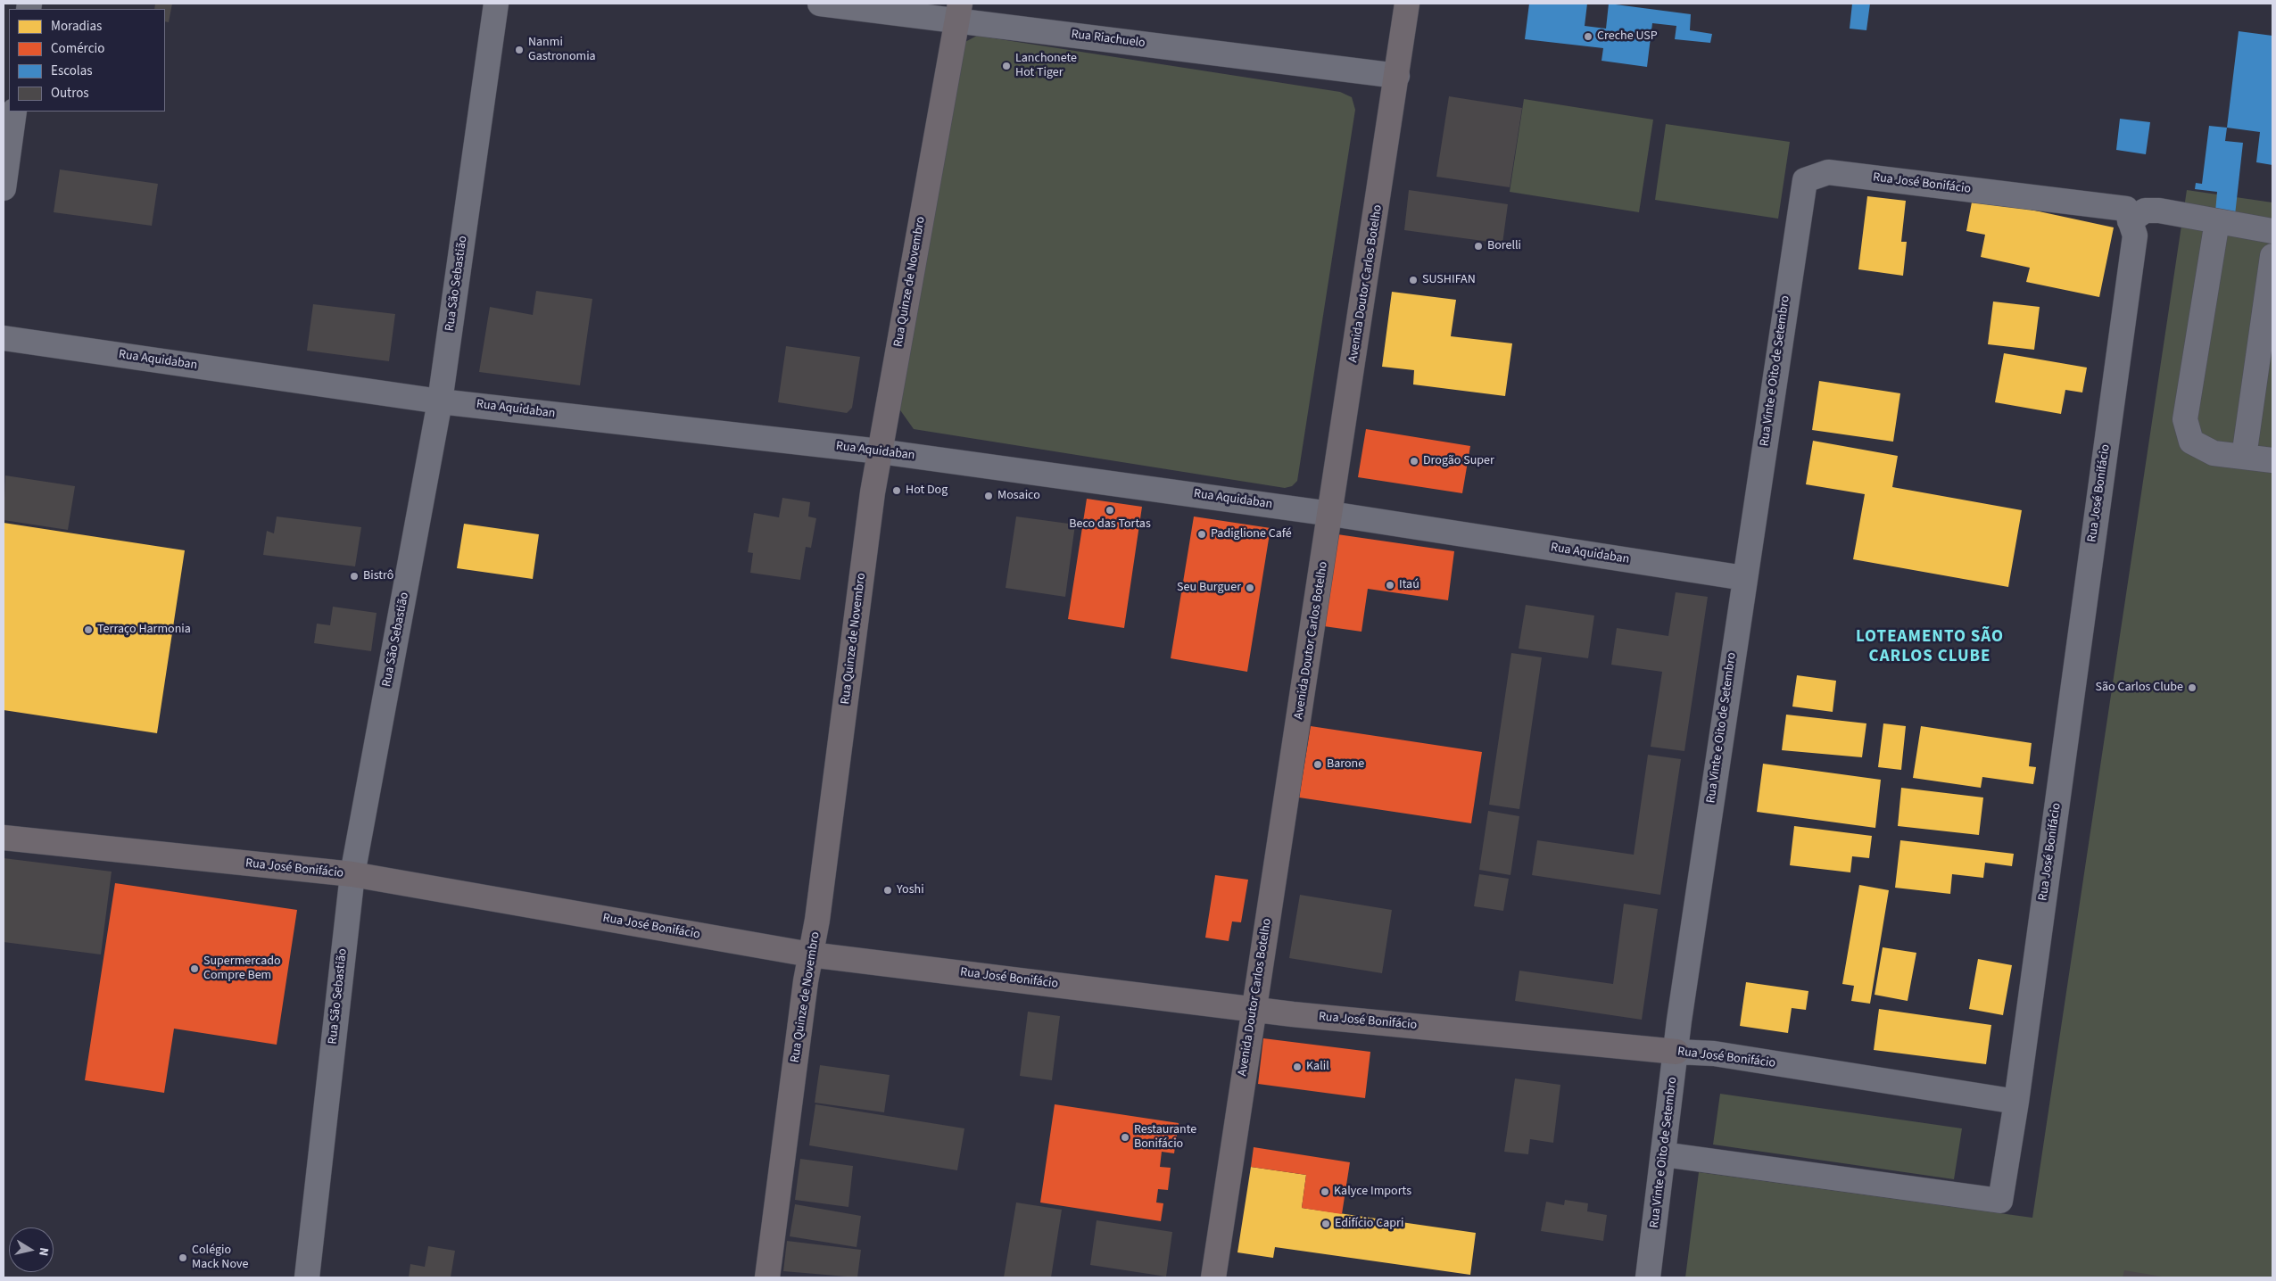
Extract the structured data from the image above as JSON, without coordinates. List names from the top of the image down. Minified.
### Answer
{"streets":{"main road":["Rua José Bonifácio","Rua Quinze de Novembro","Avenida Doutor Carlos Botelho"],"street":["Rua Riachuelo","Rua São Sebastião","Rua Aquidaban","Rua Vinte e Oito de Setembro"]},"crossings":[["Rua Riachuelo","Rua Quinze de Novembro"],["Rua Riachuelo","Avenida Doutor Carlos Botelho"],["Rua José Bonifácio","Rua Quinze de Novembro"],["Rua José Bonifácio","Rua São Sebastião"],["Rua José Bonifácio","Avenida Doutor Carlos Botelho"],["Rua José Bonifácio","Rua Vinte e Oito de Setembro"],["Rua Quinze de Novembro","Rua Aquidaban"],["Rua São Sebastião","Rua Aquidaban"],["Avenida Doutor Carlos Botelho","Rua Aquidaban"],["Rua Aquidaban","Rua Vinte e Oito de Setembro"]],"districts":["LOTEAMENTO SÃO CARLOS CLUBE"],"places":["Creche USP","Nanmi Gastronomia","Lanchonete Hot Tiger","Borelli","SUSHIFAN","Drogão Super","Hot Dog","Mosaico","Beco das Tortas","Padiglione Café","Bistrô","Itaú","Seu Burguer","Terraço Harmonia","São Carlos Clube","Barone","Yoshi","Supermercado Compre Bem","Kalil","Restaurante Bonifácio","Kalyce Imports","Edifício Capri","Colégio Mack Nove"],"legend":["Moradias","Comércio","Escolas","Outros"],"north":"right"}
